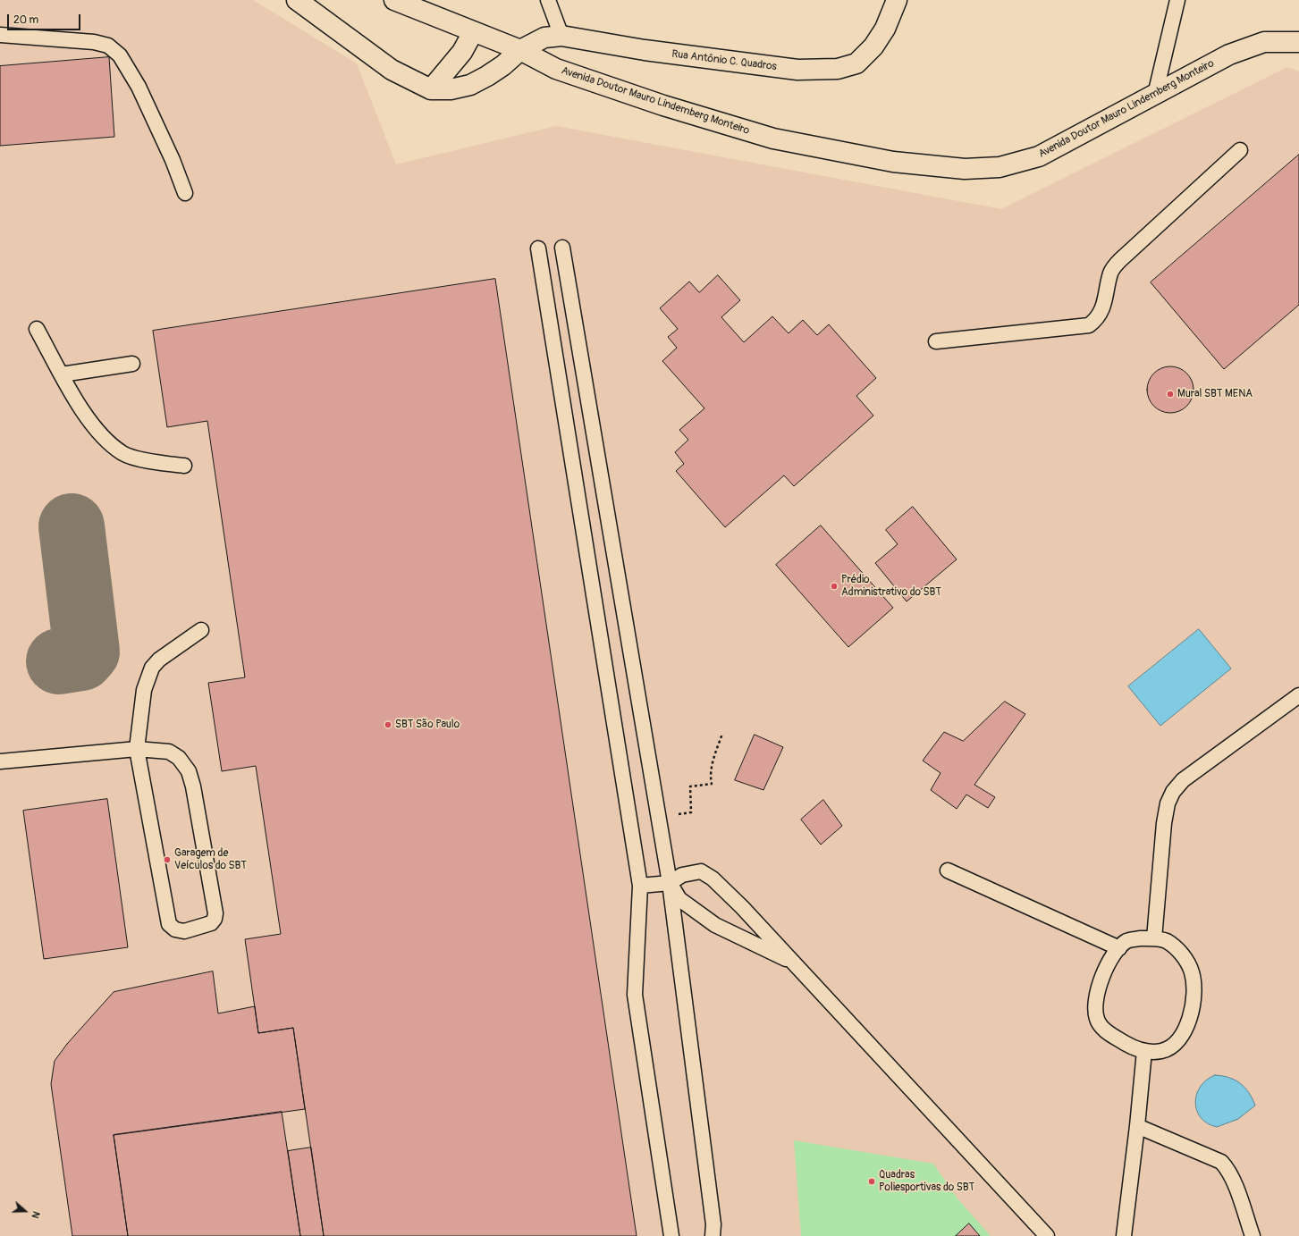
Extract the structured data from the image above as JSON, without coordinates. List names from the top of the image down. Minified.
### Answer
{"streets":{"street":["Rua Antônio C. Quadros","Avenida Doutor Mauro Lindemberg Monteiro"]},"crossings":[["Rua Antônio C. Quadros","Avenida Doutor Mauro Lindemberg Monteiro"]],"places":["Mural SBT MENA","Prédio Administrativo do SBT","SBT São Paulo","Garagem de Veículos do SBT","Quadras Poliesportivas do SBT"],"scale_bar":"20 m","north":"right"}
